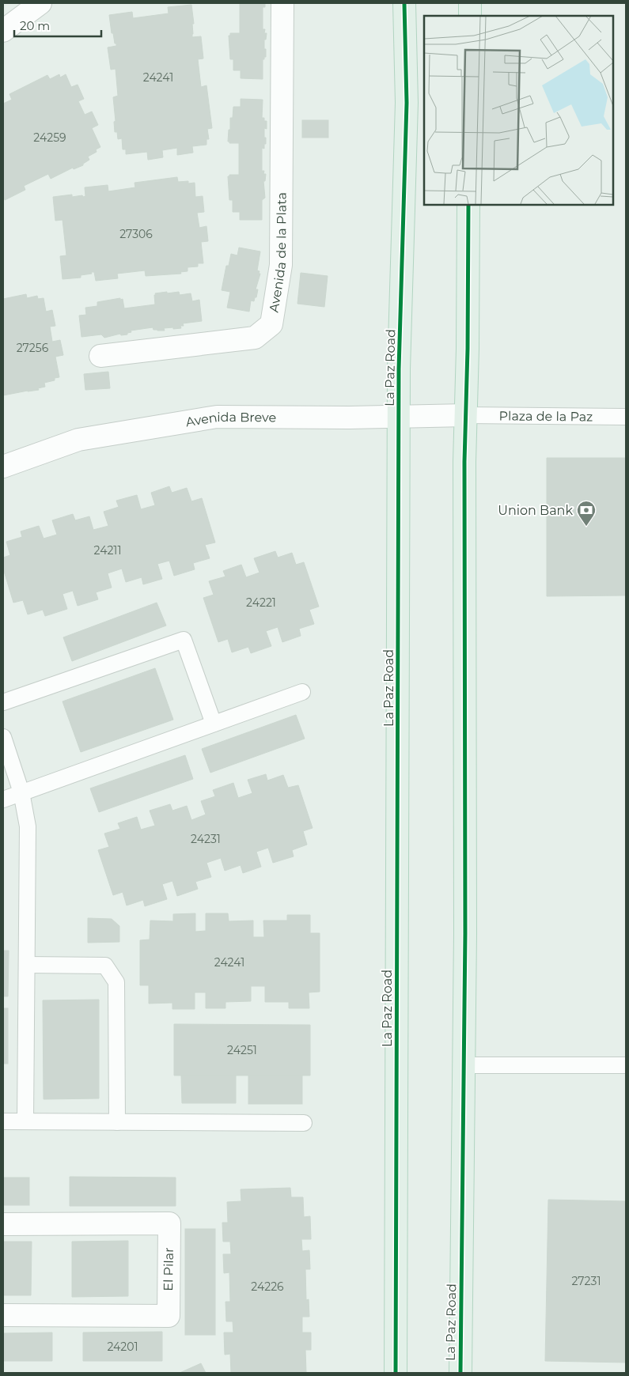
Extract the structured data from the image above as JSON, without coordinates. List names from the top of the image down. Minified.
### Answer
{"streets":{"main road":["La Paz Road"],"street":["Avenida de la Plata","Avenida Breve","El Pilar"],"lane":["Plaza de la Paz"]},"crossings":[["La Paz Road","Plaza de la Paz"],["La Paz Road","Avenida Breve"],["Plaza de la Paz","Avenida Breve"]],"places":{"bank":["Union Bank"]},"house_numbers":["24241","24259","27306","27256","24211","24221","24231","24241","24251","27231","24226","24201"],"scale_bar":"20 m"}
